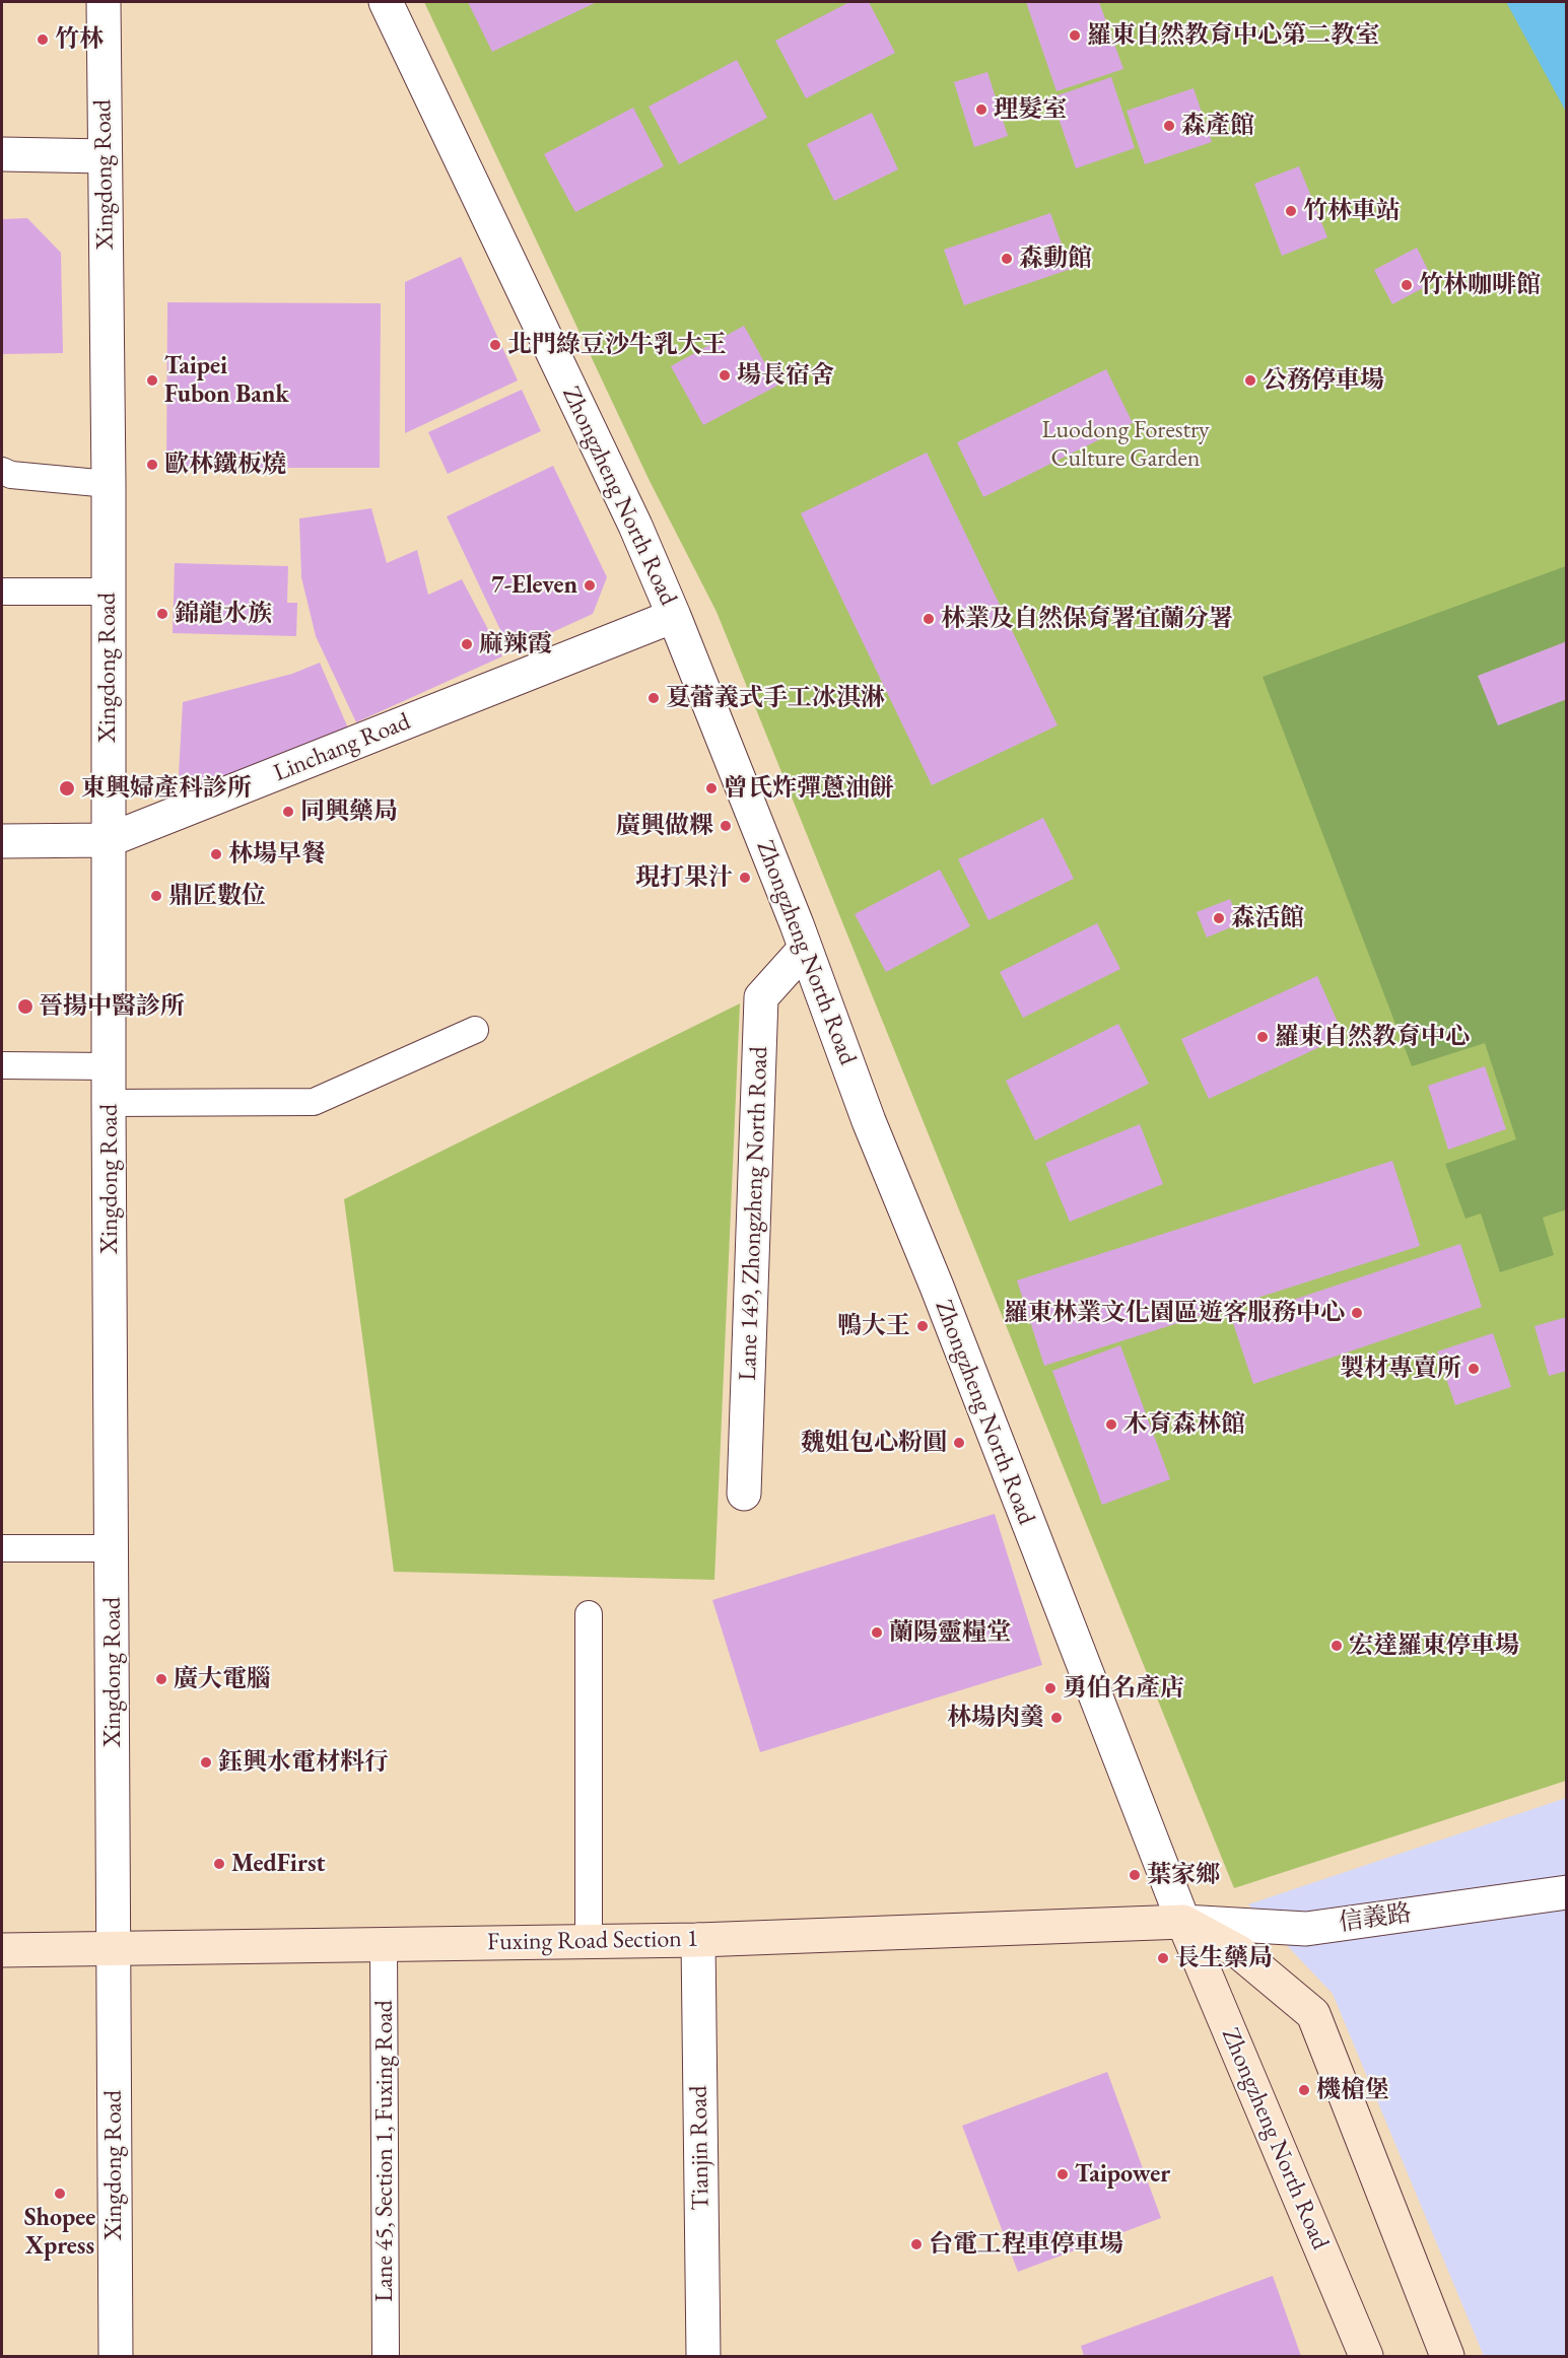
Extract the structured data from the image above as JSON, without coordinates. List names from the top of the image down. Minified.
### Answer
{"streets":{"main road":["Zhongzheng North Road","Fuxing Road Section 1"],"street":["Xingdong Road","Linchang Road","Lane 149, Zhongzheng North Road","信義路","Tianjin Road"],"lane":["Lane 45, Section 1, Fuxing Road"]},"crossings":[["Xingdong Road","Linchang Road"],["Xingdong Road","Fuxing Road Section 1"],["Zhongzheng North Road","Linchang Road"],["Zhongzheng North Road","Lane 149, Zhongzheng North Road"],["Zhongzheng North Road","信義路"],["Zhongzheng North Road","Fuxing Road Section 1"],["信義路","Fuxing Road Section 1"],["Fuxing Road Section 1","Tianjin Road"],["Fuxing Road Section 1","Lane 45, Section 1, Fuxing Road"]],"parks":["Luodong Forestry Culture Garden"],"places":["羅東自然教育中心第二教室","竹林","理髮室","森產館","竹林車站","森動館","竹林咖啡館","北門綠豆沙牛乳大王","場長宿舍","Taipei Fubon Bank","公務停車場","歐林鐵板燒","7-Eleven","錦龍水族","林業及自然保育署宜蘭分署","麻辣霞","夏蕾義式手工冰淇淋","東興婦產科診所","曾氏炸彈蔥油餅","同興藥局","廣興做粿","林場早餐","現打果汁","鼎匠數位","森活館","晉揚中醫診所","羅東自然教育中心","羅東林業文化園區遊客服務中心","鴨大王","製材專賣所","木育森林館","魏姐包心粉圓","蘭陽靈糧堂","宏達羅東停車場","廣大電腦","勇伯名產店","林場肉羹","鈺興水電材料行","MedFirst","葉家鄉","長生藥局","機槍堡","Taipower","Shopee Xpress","台電工程車停車場"]}
